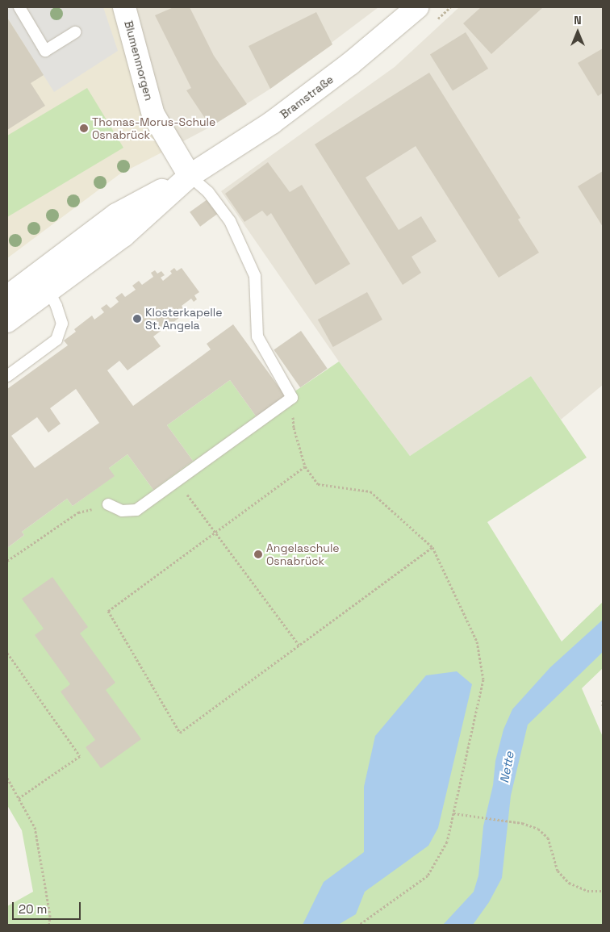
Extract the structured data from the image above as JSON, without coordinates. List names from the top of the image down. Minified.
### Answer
{"streets":{"street":["Blumenmorgen","Bramstraße"]},"crossings":[["Blumenmorgen","Bramstraße"]],"water":["Nette"],"places":["Thomas-Morus-Schule Osnabrück","Klosterkapelle St. Angela","Angelaschule Osnabrück"],"scale_bar":"20 m","north":"top"}
